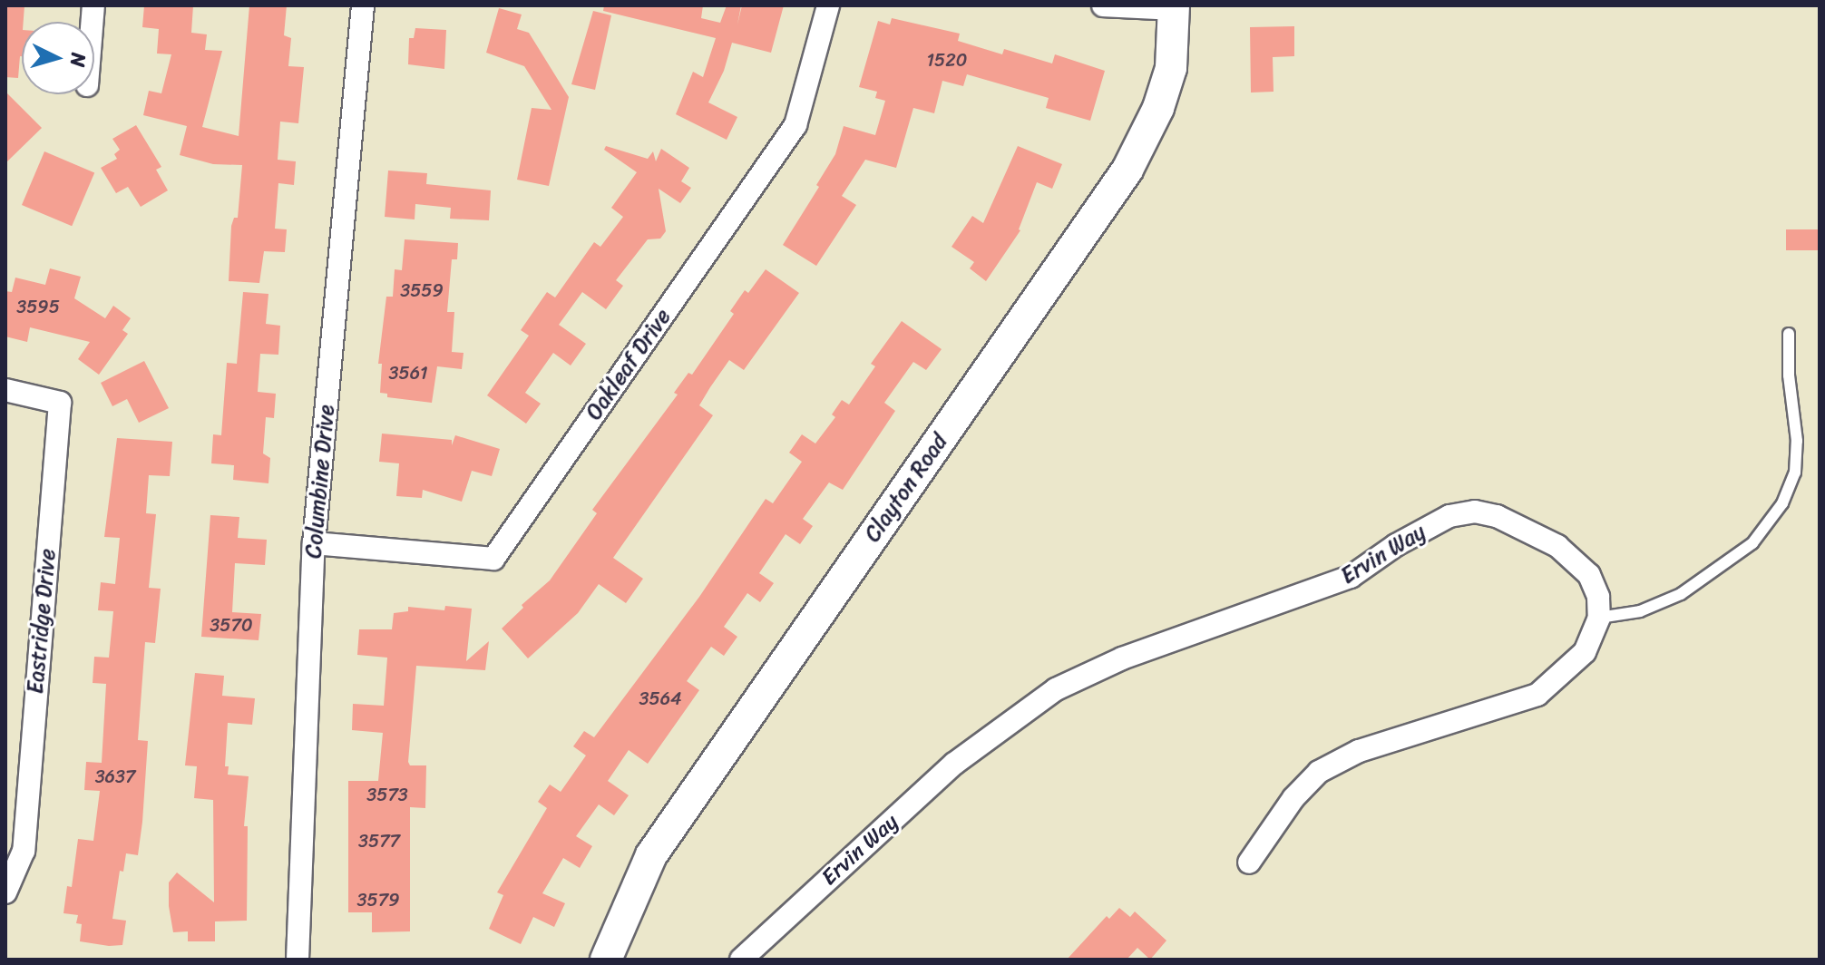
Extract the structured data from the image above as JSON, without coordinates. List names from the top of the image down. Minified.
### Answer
{"streets":{"street":["Oakleaf Drive","Columbine Drive","Clayton Road","Ervin Way","Eastridge Drive"]},"crossings":[["Oakleaf Drive","Columbine Drive"]],"house_numbers":["1520","3559","3595","3561","3570","3564","3637","3573","3577","3579"],"north":"right"}
